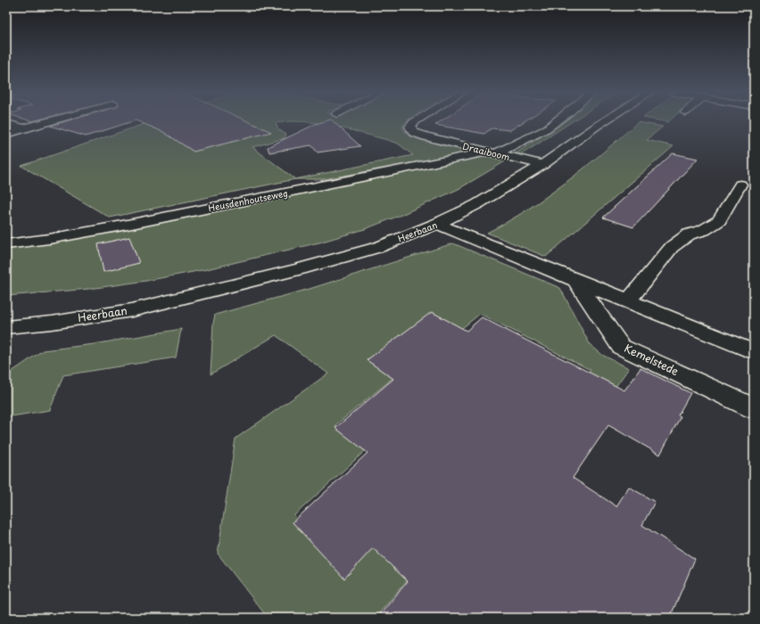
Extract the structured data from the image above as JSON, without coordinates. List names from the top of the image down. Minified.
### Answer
{"streets":{"street":["Draaiboom","Heusdenhoutseweg","Heerbaan","Kemelstede"]},"crossings":[["Draaiboom","Heusdenhoutseweg"],["Draaiboom","Heerbaan"]]}
